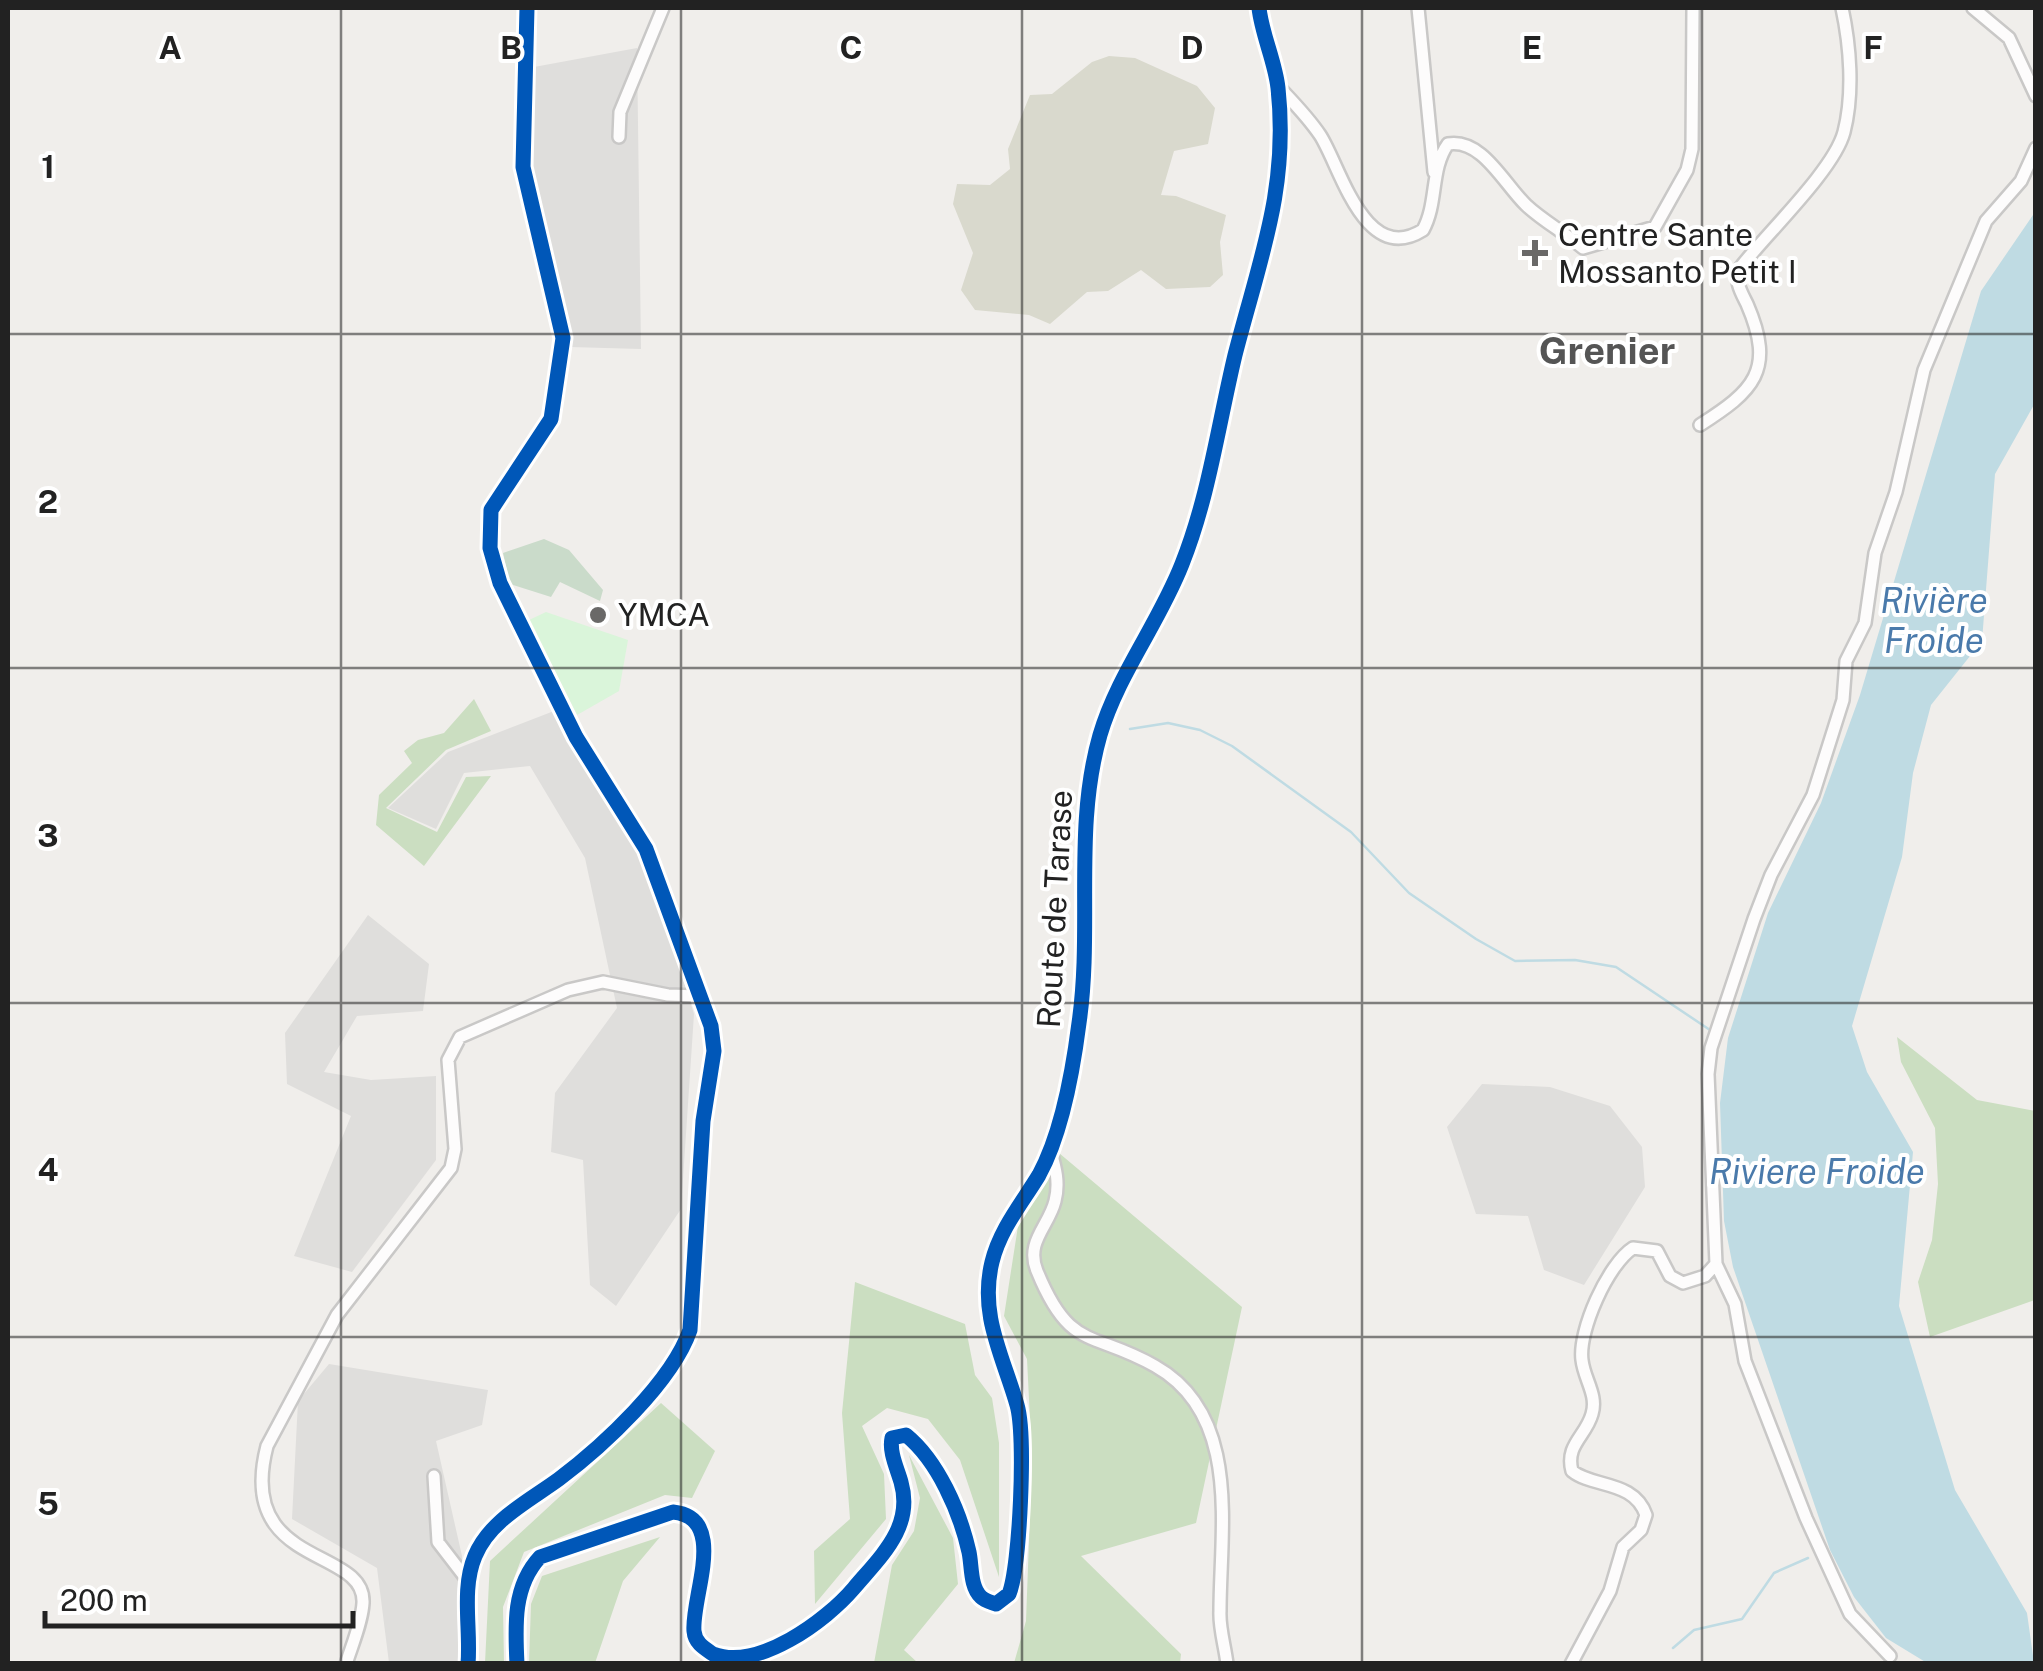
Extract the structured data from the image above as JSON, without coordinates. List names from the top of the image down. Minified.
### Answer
{"streets":{"street":["Route de Tarase"]},"districts":["Grenier"],"water":["Rivière Froide","Riviere Froide"],"places":{"health":["Centre Sante Mossanto Petit I"],"other":["YMCA"]},"scale_bar":"200 m","grid":{"columns":["A","B","C","D","E","F"],"rows":["1","2","3","4","5"]}}
